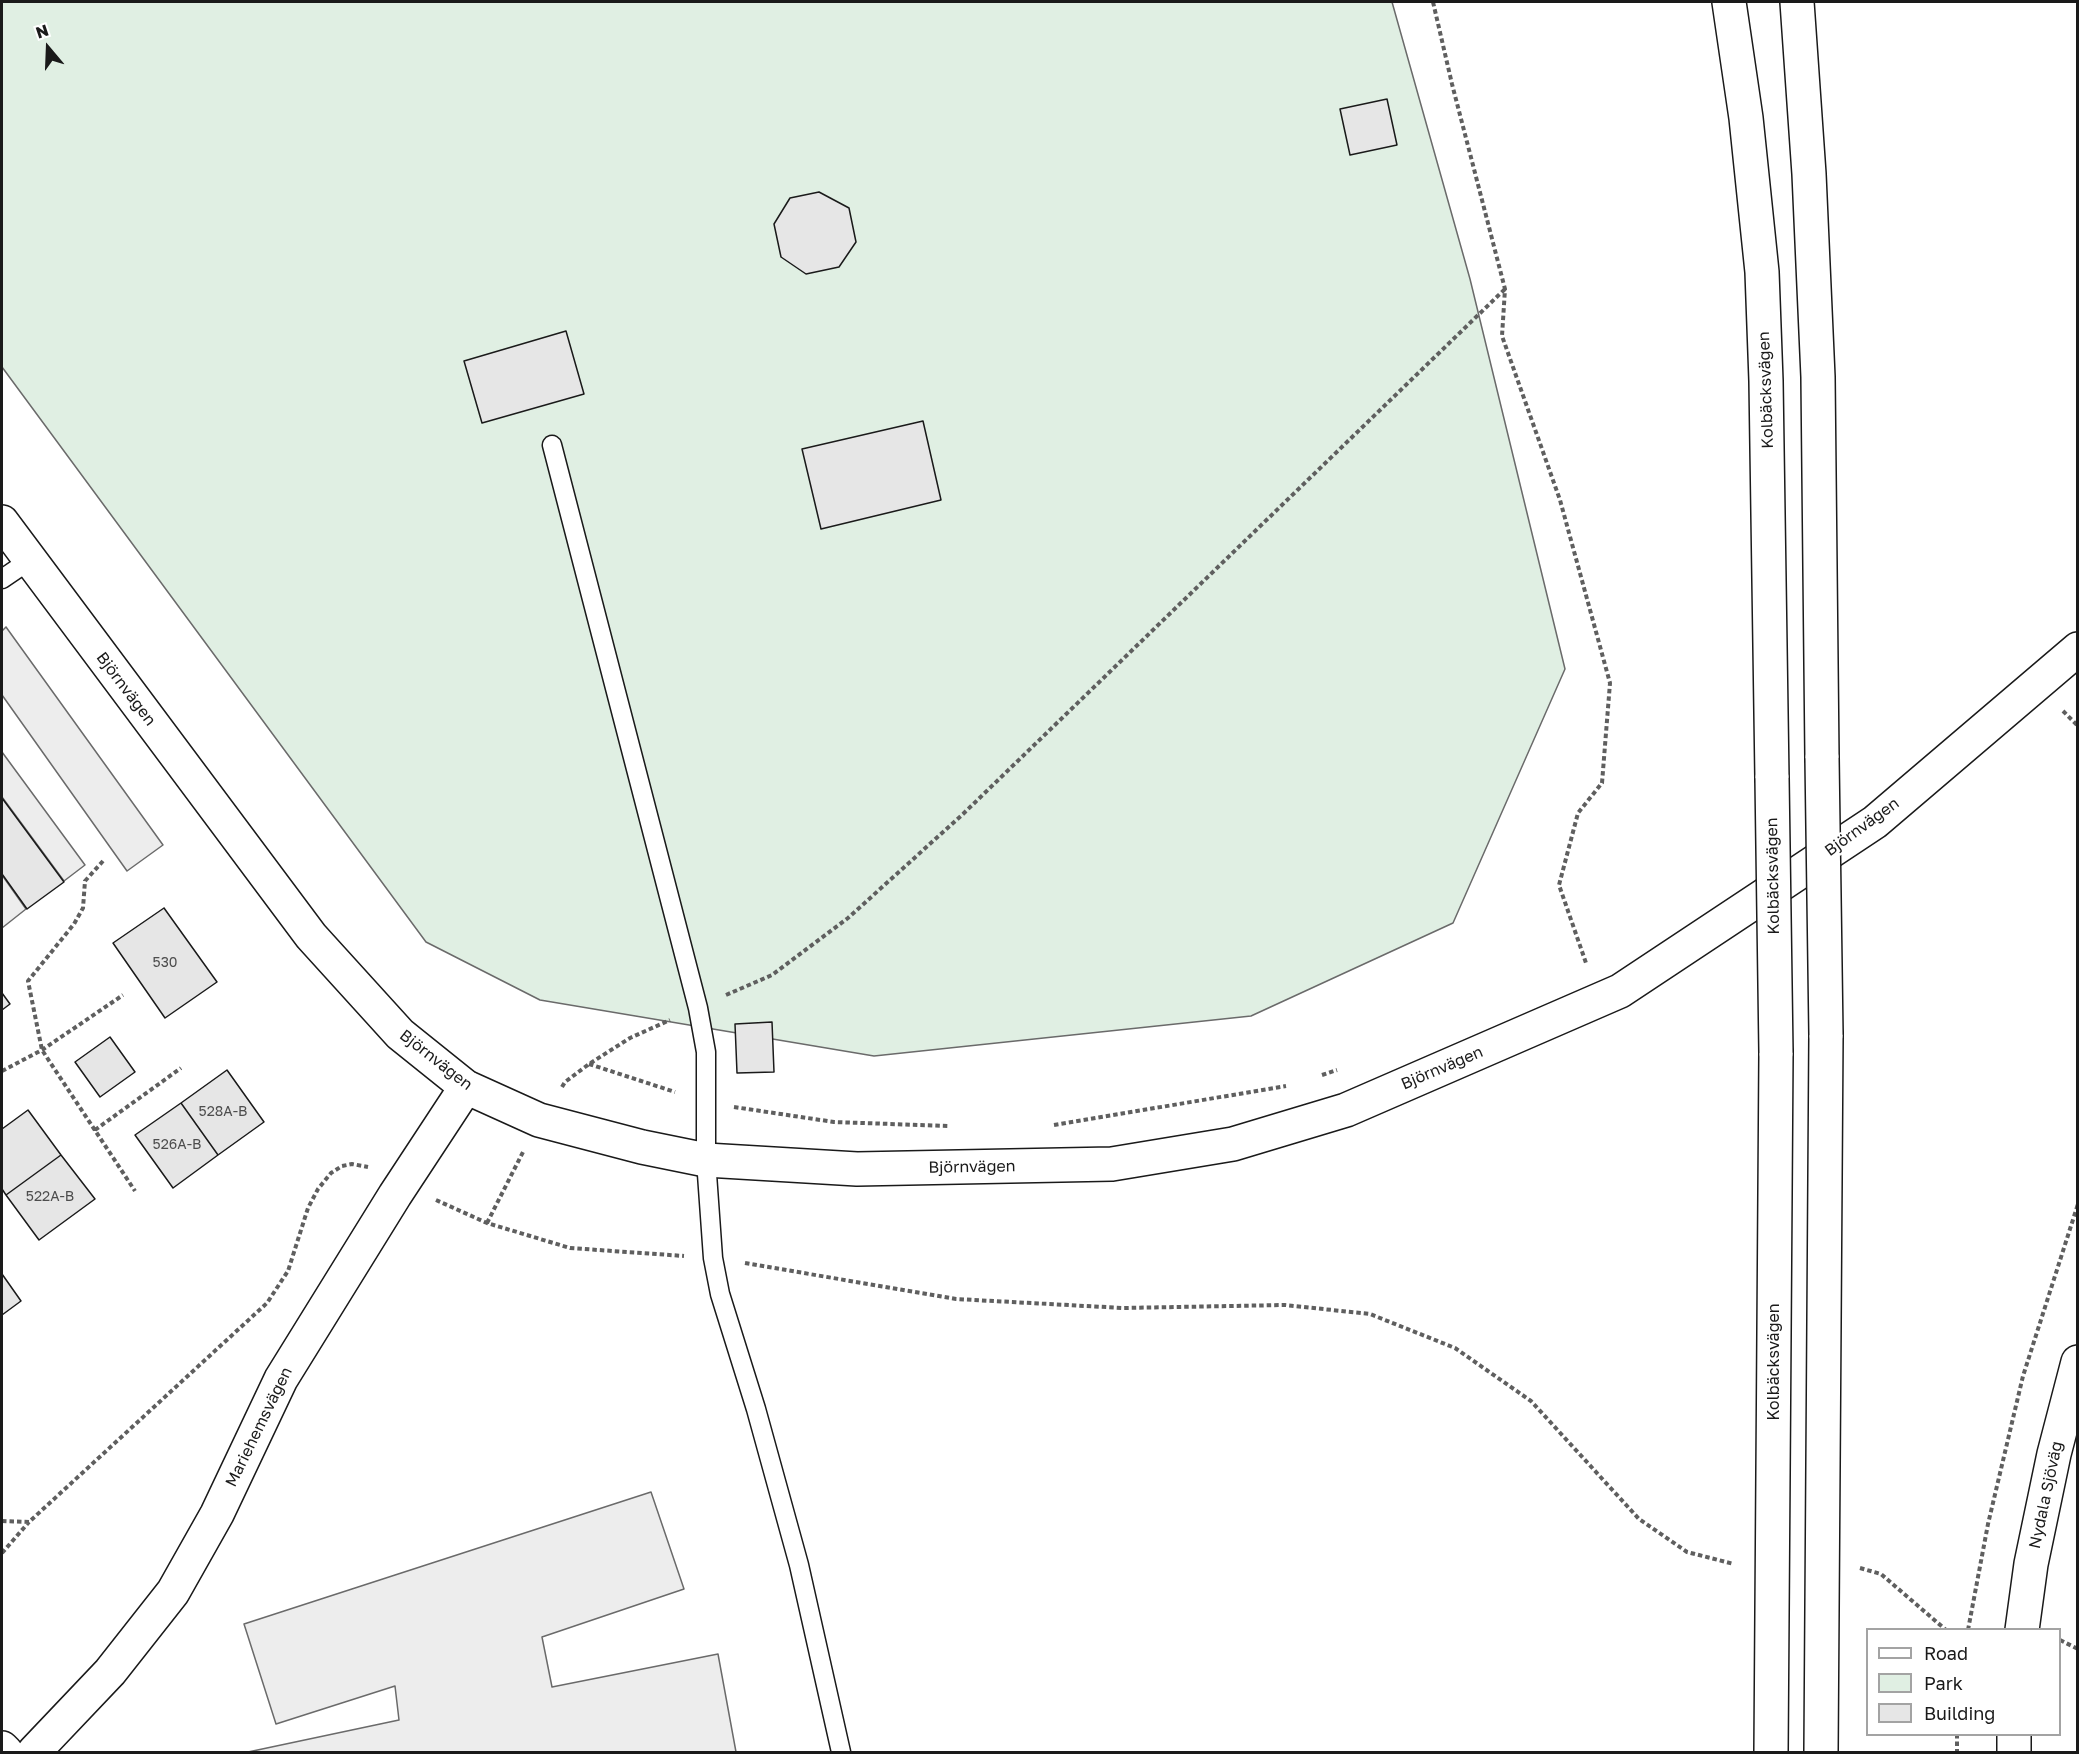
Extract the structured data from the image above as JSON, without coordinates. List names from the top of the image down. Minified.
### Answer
{"streets":{"main road":["Kolbäcksvägen","Björnvägen","Mariehemsvägen","Nydala Sjöväg"]},"crossings":[["Björnvägen","Mariehemsvägen"]],"house_numbers":["530","528A-B","526A-B","522A-B"],"legend":["Road","Park","Building"],"north":"top"}
